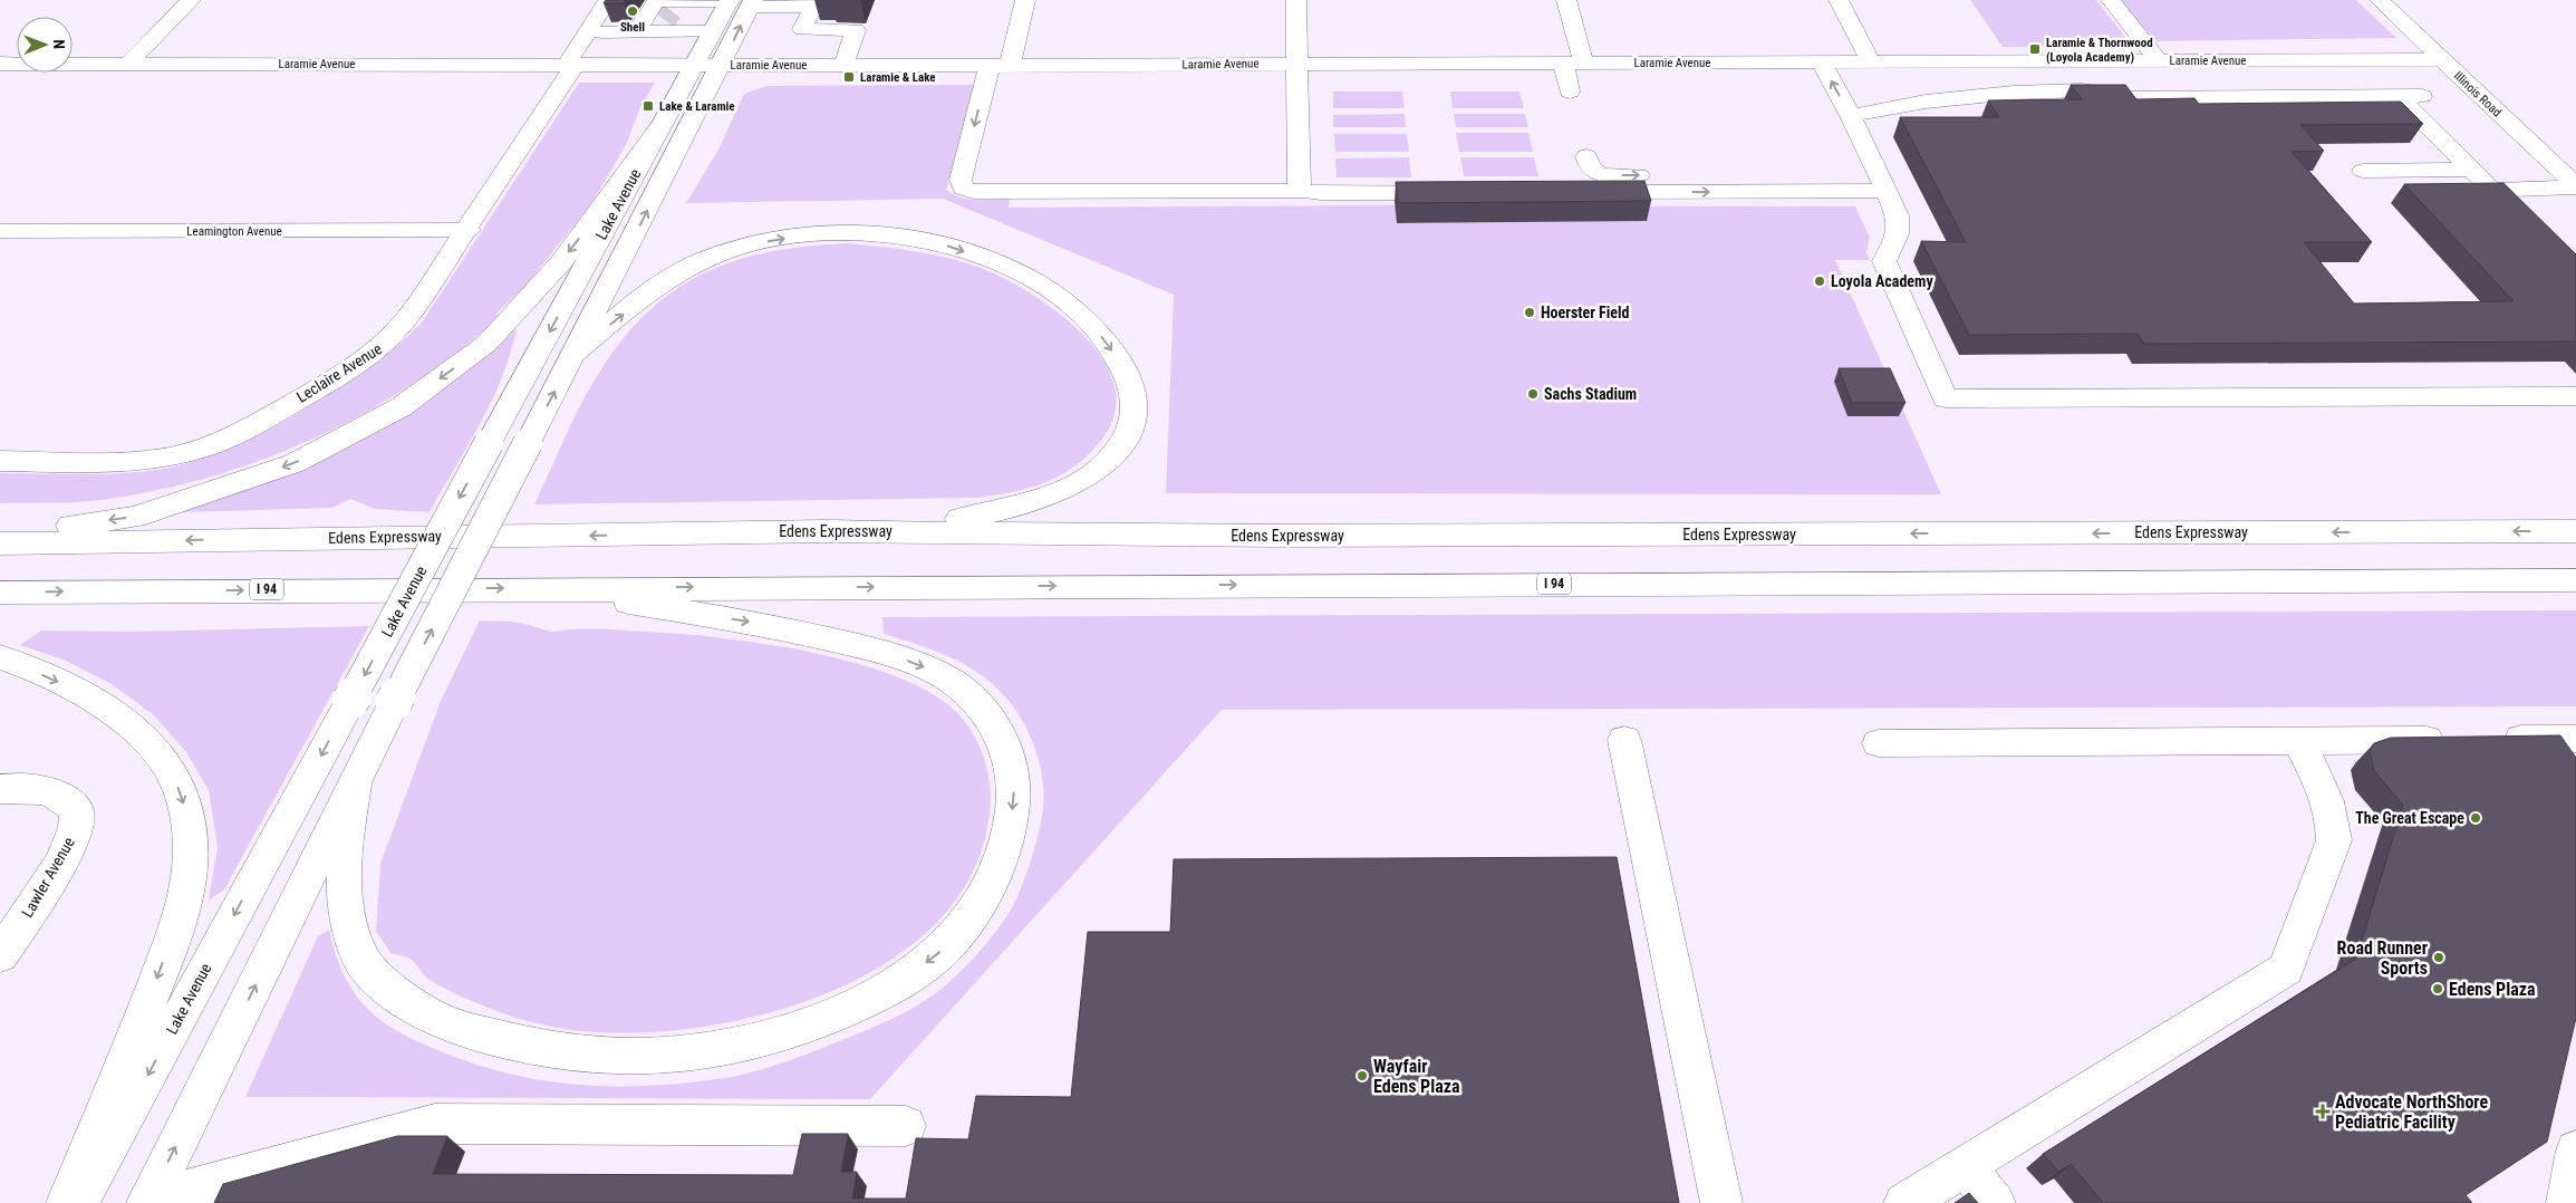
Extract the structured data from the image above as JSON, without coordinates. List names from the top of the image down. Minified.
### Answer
{"streets":{"main road":["Laramie Avenue","Illinois Road","Lake Avenue","Leamington Avenue","Leclaire Avenue","Edens Expressway","I 94","Lawler Avenue"]},"crossings":[["Laramie Avenue","Illinois Road"],["Laramie Avenue","Lake Avenue"],["Laramie Avenue","Leclaire Avenue"],["Leamington Avenue","Leclaire Avenue"]],"places":{"other":["Shell","Loyola Academy","Hoerster Field","Sachs Stadium","The Great Escape","Road Runner Sports","Edens Plaza","Wayfair Edens Plaza"],"transit":["Laramie & Thornwood (Loyola Academy)","Laramie & Lake","Lake & Laramie"],"health":["Advocate NorthShore Pediatric Facility"]},"north":"right"}
